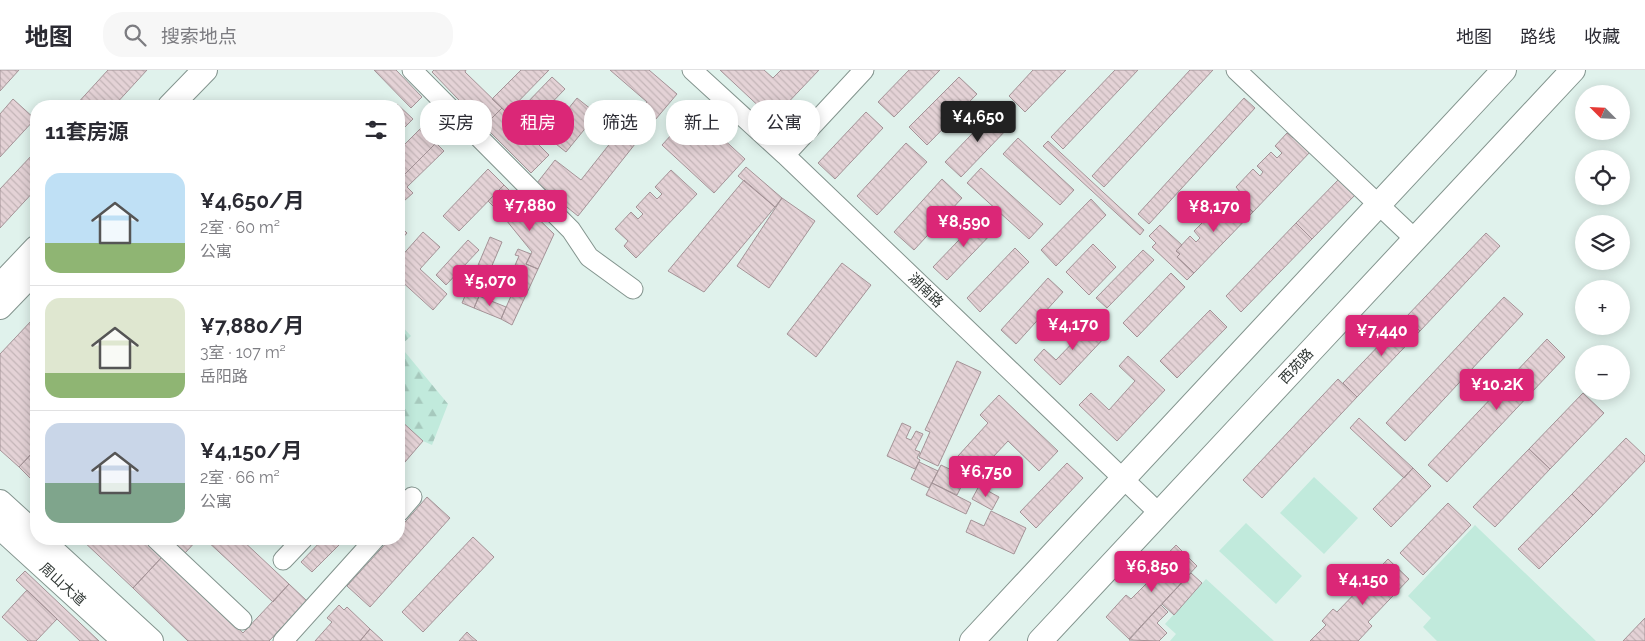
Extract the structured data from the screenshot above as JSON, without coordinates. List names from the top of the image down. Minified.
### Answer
{"streets":{"main road":["西苑路","周山大道"],"street":["湖南路"]},"crossings":[["湖南路","西苑路"]],"north":"top left","page":{"header":"地图","search":"搜索地点","nav":["地图","路线","收藏"],"map_buttons":["+","−"],"chip":["买房","租房","筛选","新上","公寓"],"heading":"11套房源","price":["¥4,650","¥7,880","¥8,170","¥8,590","¥5,070","¥4,170","¥7,440","¥10.2K","¥6,750","¥6,850","¥4,150"],"list":[{"name":"¥4,650/月","note":"2室 · 60 m² · 公寓"},{"name":"¥7,880/月","note":"3室 · 107 m² · 岳阳路"},{"name":"¥4,150/月","note":"2室 · 66 m² · 公寓"}]}}
